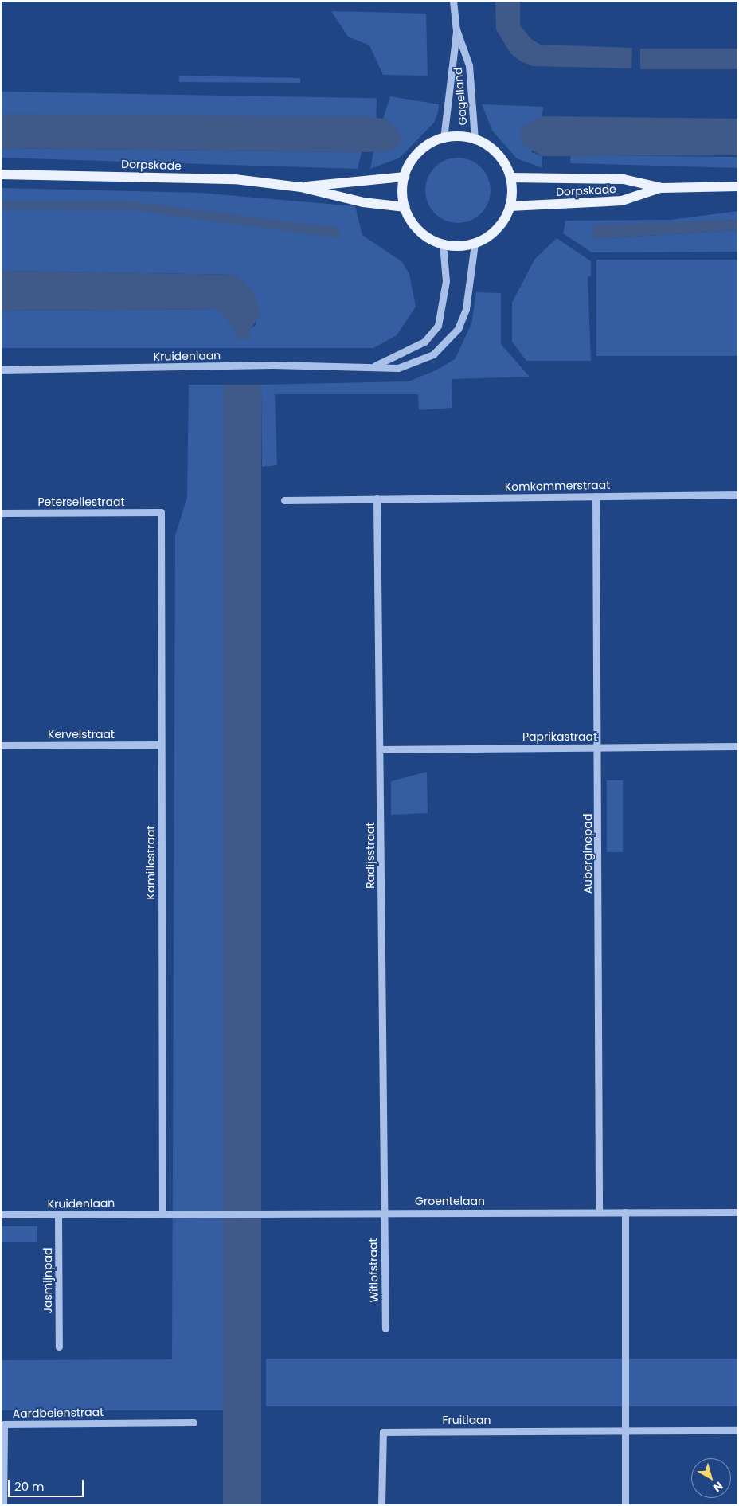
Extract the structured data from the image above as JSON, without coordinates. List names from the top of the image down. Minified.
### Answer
{"streets":{"main road":["Dorpskade"],"street":["Gagelland","Kruidenlaan","Komkommerstraat","Peterseliestraat","Kervelstraat","Paprikastraat","Auberginepad","Radijsstraat","Kamillestraat","Groentelaan","Witlofstraat","Jasmijnpad","Aardbeienstraat","Fruitlaan"]},"crossings":[["Gagelland","Dorpskade"],["Gagelland","Kruidenlaan"],["Dorpskade","Kruidenlaan"],["Kruidenlaan","Kamillestraat"],["Kruidenlaan","Groentelaan"],["Kruidenlaan","Jasmijnpad"],["Komkommerstraat","Auberginepad"],["Komkommerstraat","Radijsstraat"],["Peterseliestraat","Kamillestraat"],["Kervelstraat","Kamillestraat"],["Paprikastraat","Auberginepad"],["Paprikastraat","Radijsstraat"],["Auberginepad","Groentelaan"],["Radijsstraat","Groentelaan"],["Radijsstraat","Witlofstraat"],["Kamillestraat","Groentelaan"],["Groentelaan","Witlofstraat"]],"scale_bar":"20 m","north":"bottom right"}
